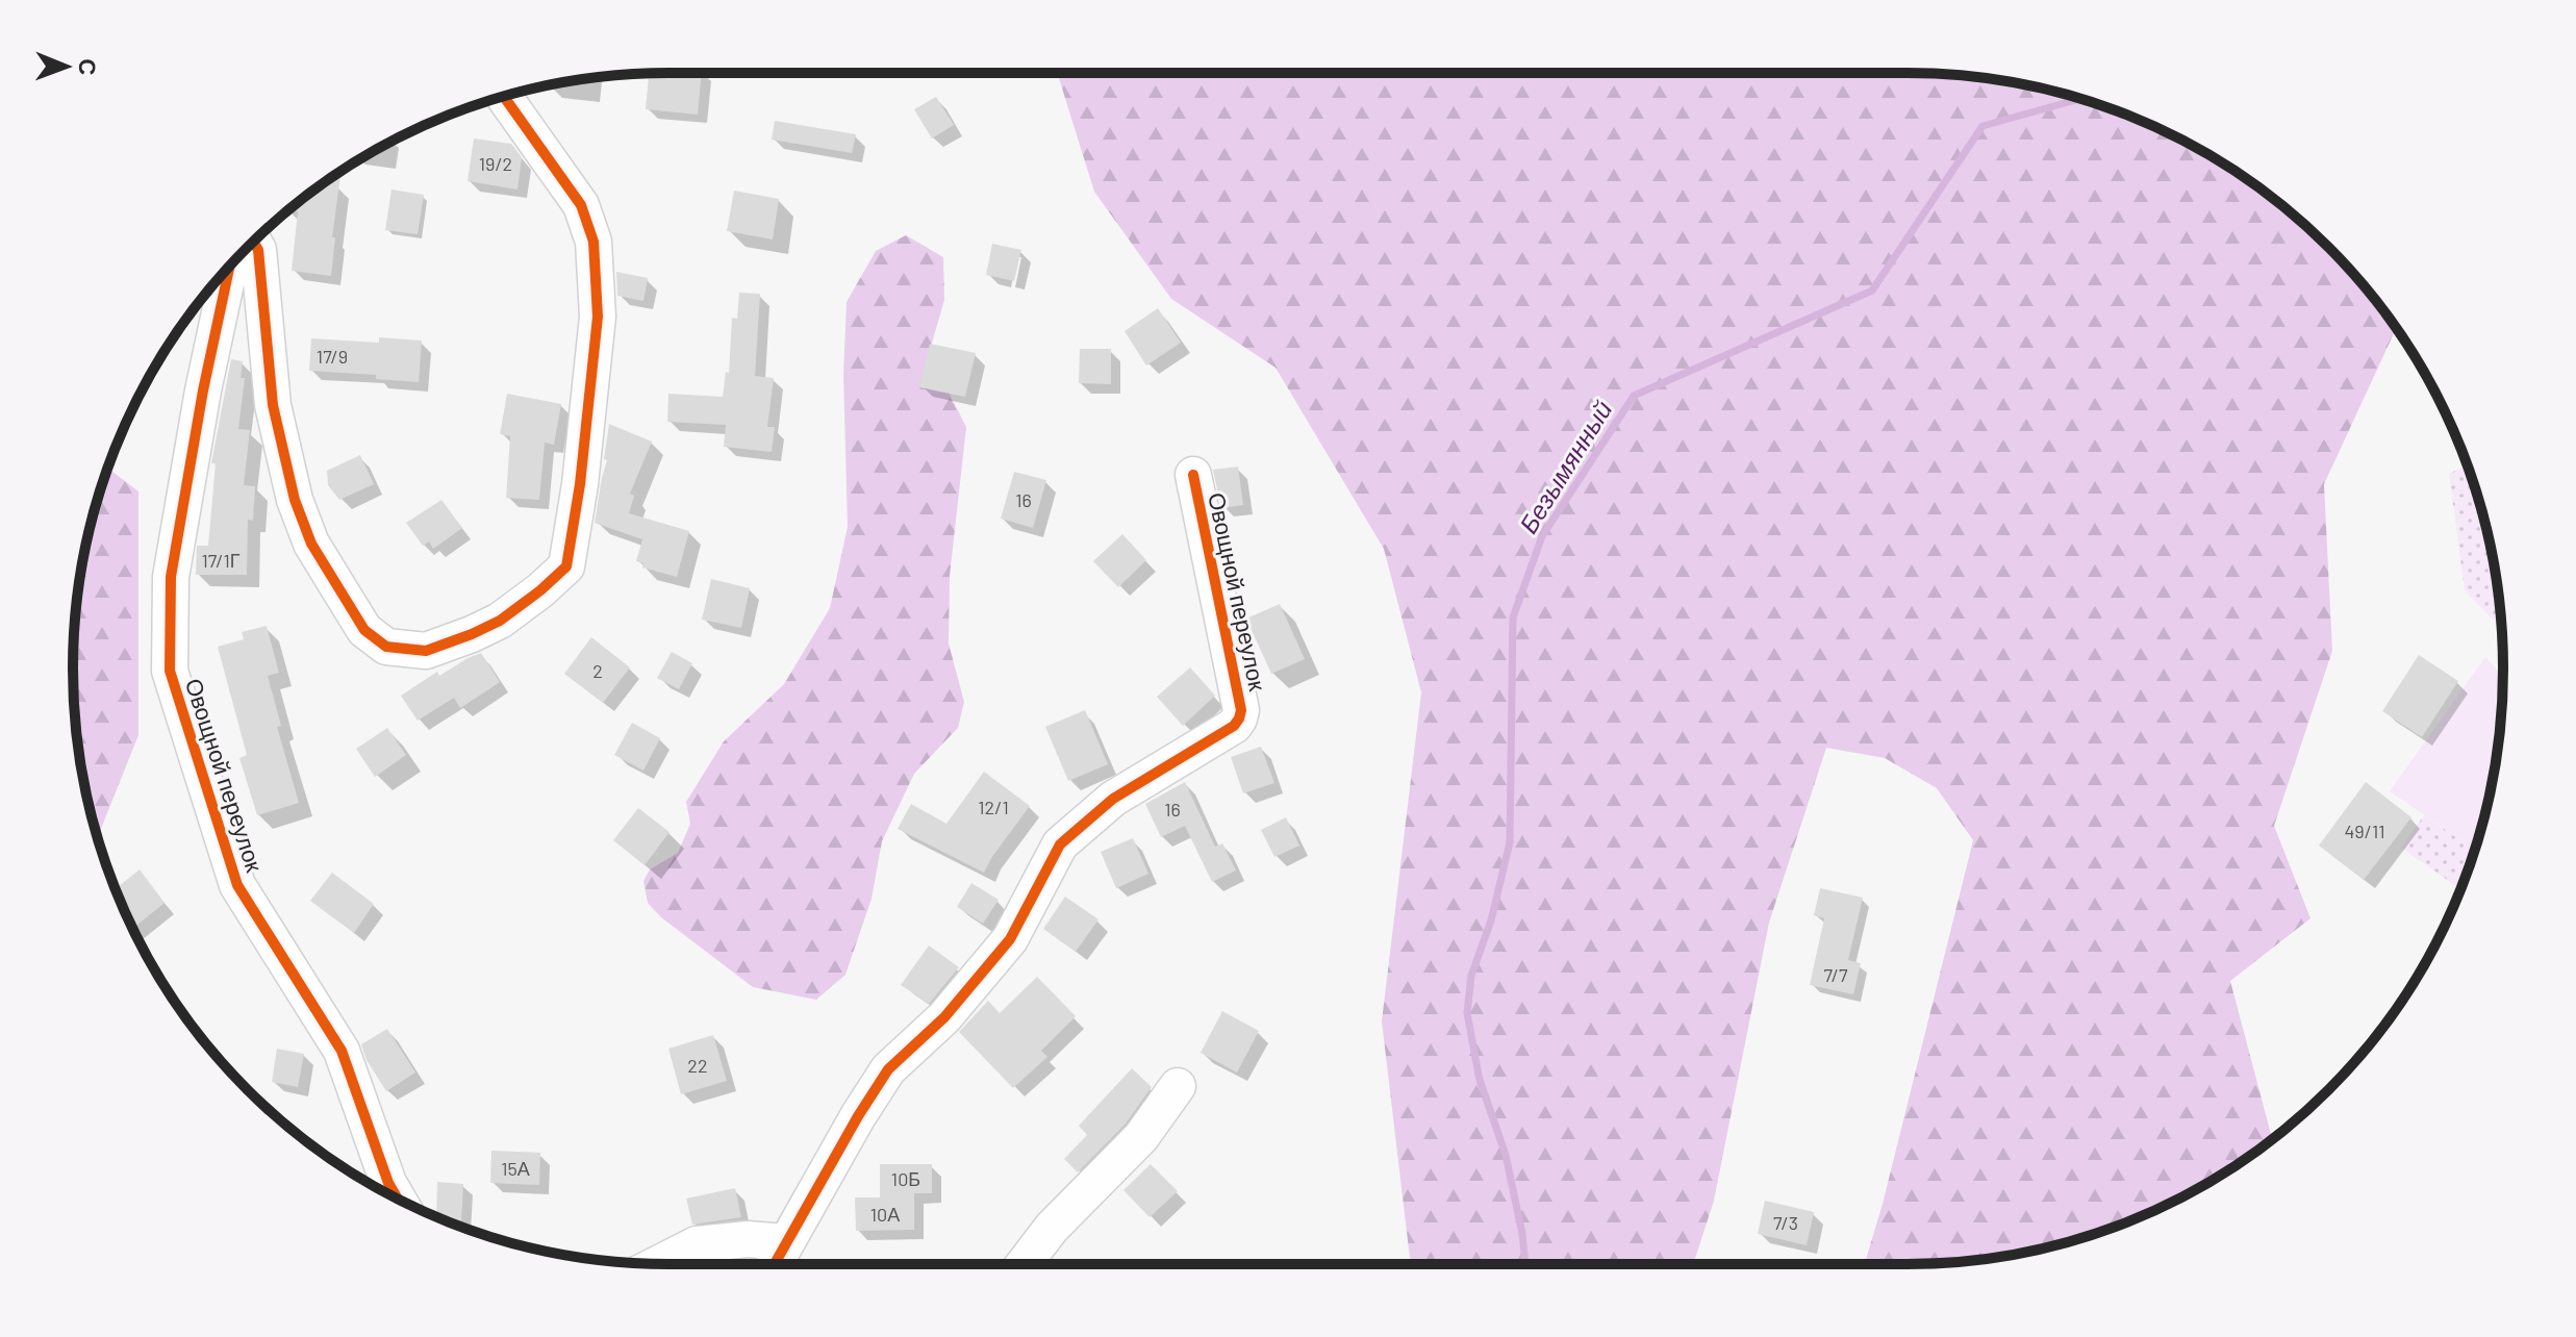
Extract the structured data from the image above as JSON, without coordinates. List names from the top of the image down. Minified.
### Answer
{"streets":{"street":["Овощной переулок"]},"water":["Безымянный"],"house_numbers":["19/2","17/9","16","17/1Г","2","12/1","16","49/11","7/7","22","15А","10Б","10А","7/3"],"north":"right"}
